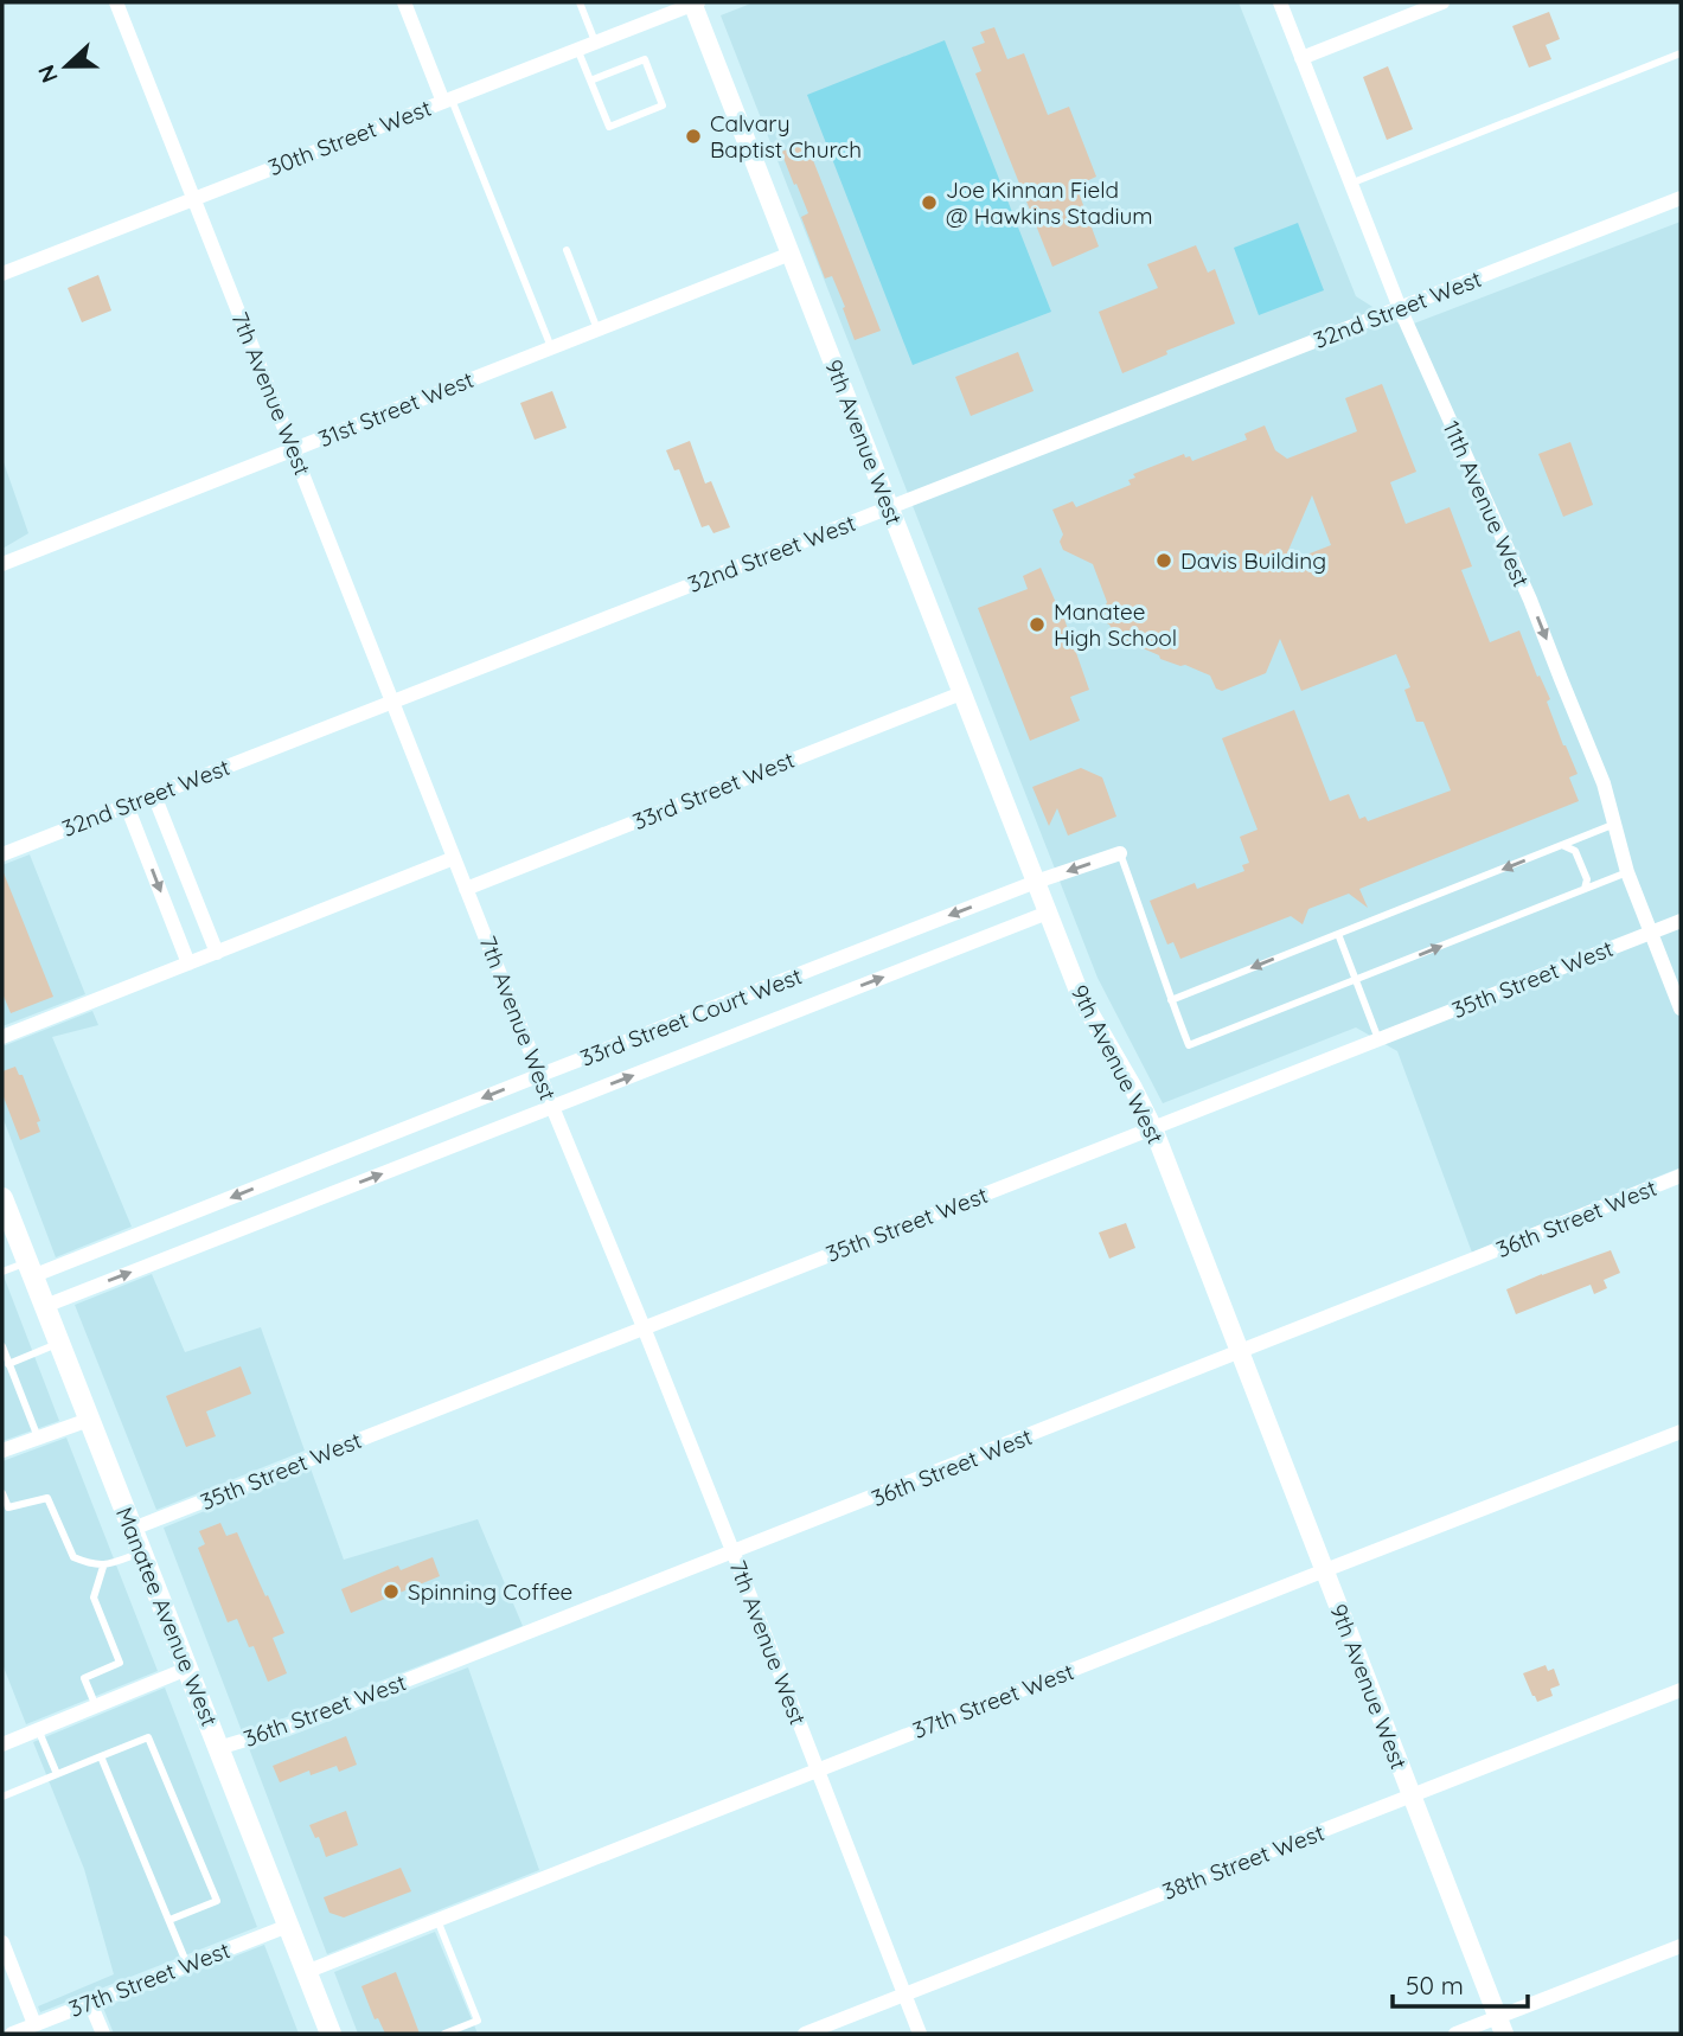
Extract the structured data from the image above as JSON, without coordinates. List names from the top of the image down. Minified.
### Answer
{"streets":{"main road":["Manatee Avenue West"],"street":["30th Street West","32nd Street West","7th Avenue West","31st Street West","9th Avenue West","11th Avenue West","33rd Street West","35th Street West","33rd Street Court West","36th Street West","37th Street West","38th Street West"]},"crossings":[["30th Street West","7th Avenue West"],["30th Street West","9th Avenue West"],["32nd Street West","7th Avenue West"],["32nd Street West","9th Avenue West"],["32nd Street West","11th Avenue West"],["7th Avenue West","31st Street West"],["7th Avenue West","33rd Street West"],["7th Avenue West","35th Street West"],["7th Avenue West","33rd Street Court West"],["7th Avenue West","36th Street West"],["7th Avenue West","37th Street West"],["7th Avenue West","38th Street West"],["31st Street West","9th Avenue West"],["9th Avenue West","33rd Street West"],["9th Avenue West","35th Street West"],["9th Avenue West","33rd Street Court West"],["9th Avenue West","36th Street West"],["9th Avenue West","37th Street West"],["9th Avenue West","38th Street West"],["11th Avenue West","35th Street West"],["35th Street West","Manatee Avenue West"],["33rd Street Court West","Manatee Avenue West"],["36th Street West","Manatee Avenue West"],["Manatee Avenue West","37th Street West"]],"one_way":["11th Avenue West"],"places":["Calvary Baptist Church","Joe Kinnan Field @ Hawkins Stadium","Davis Building","Manatee High School","Spinning Coffee"],"scale_bar":"50 m","north":"left"}
